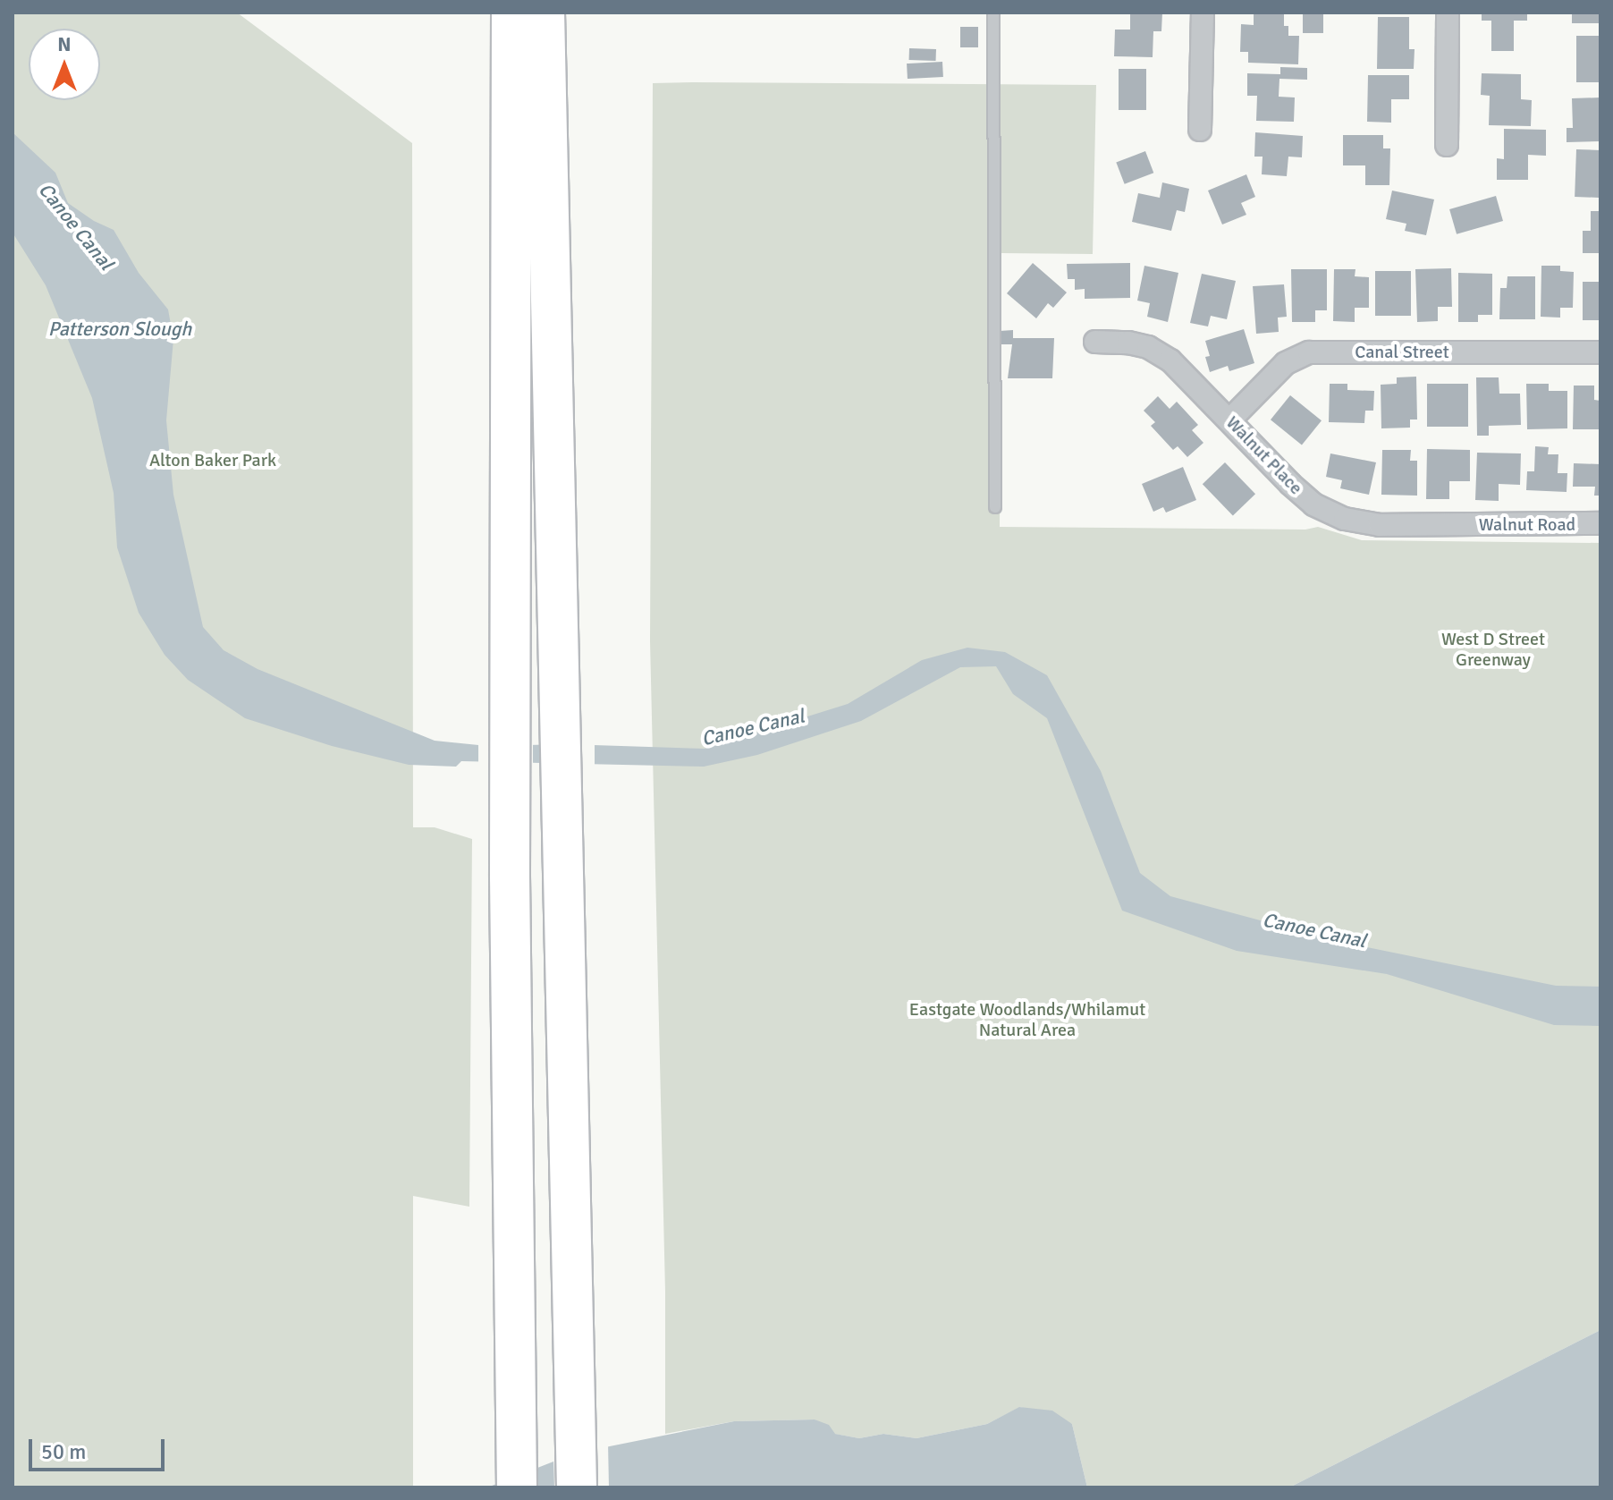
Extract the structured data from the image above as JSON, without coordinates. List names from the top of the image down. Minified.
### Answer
{"streets":{"street":["Canal Street","Walnut Place","Walnut Road"]},"crossings":[["Canal Street","Walnut Place"],["Walnut Place","Walnut Road"]],"water":["Canoe Canal","Patterson Slough"],"parks":["Alton Baker Park","West D Street Greenway","Eastgate Woodlands/Whilamut Natural Area"],"scale_bar":"50 m","north":"top"}
